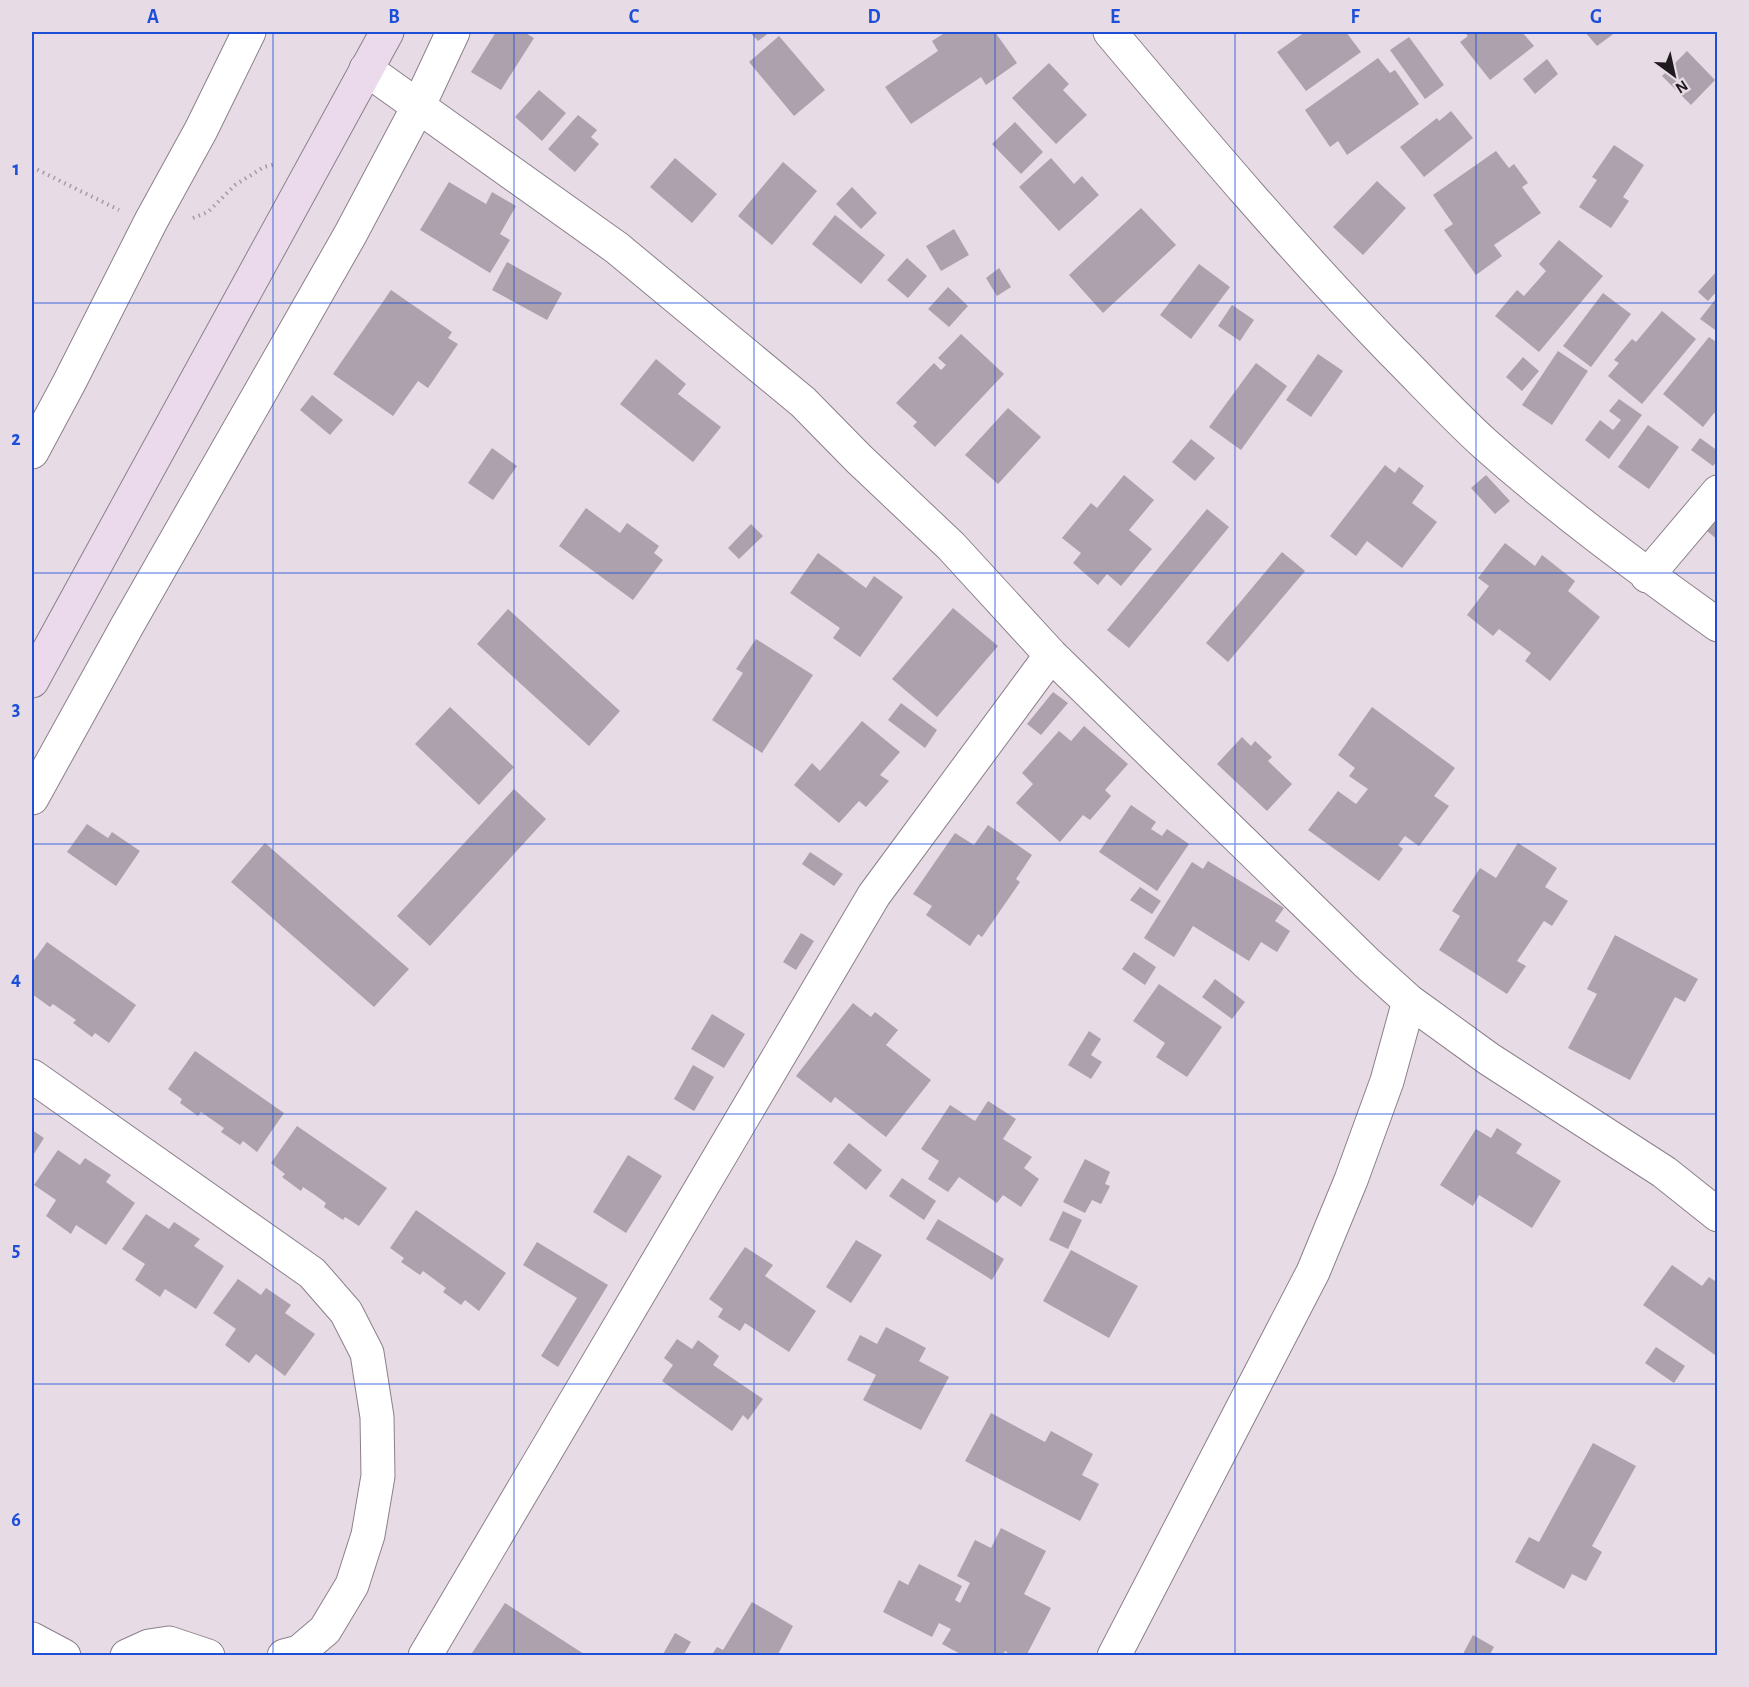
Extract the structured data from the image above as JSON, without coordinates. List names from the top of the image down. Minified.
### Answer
{"north":"bottom right","grid":{"columns":["A","B","C","D","E","F","G"],"rows":["1","2","3","4","5","6"]}}
